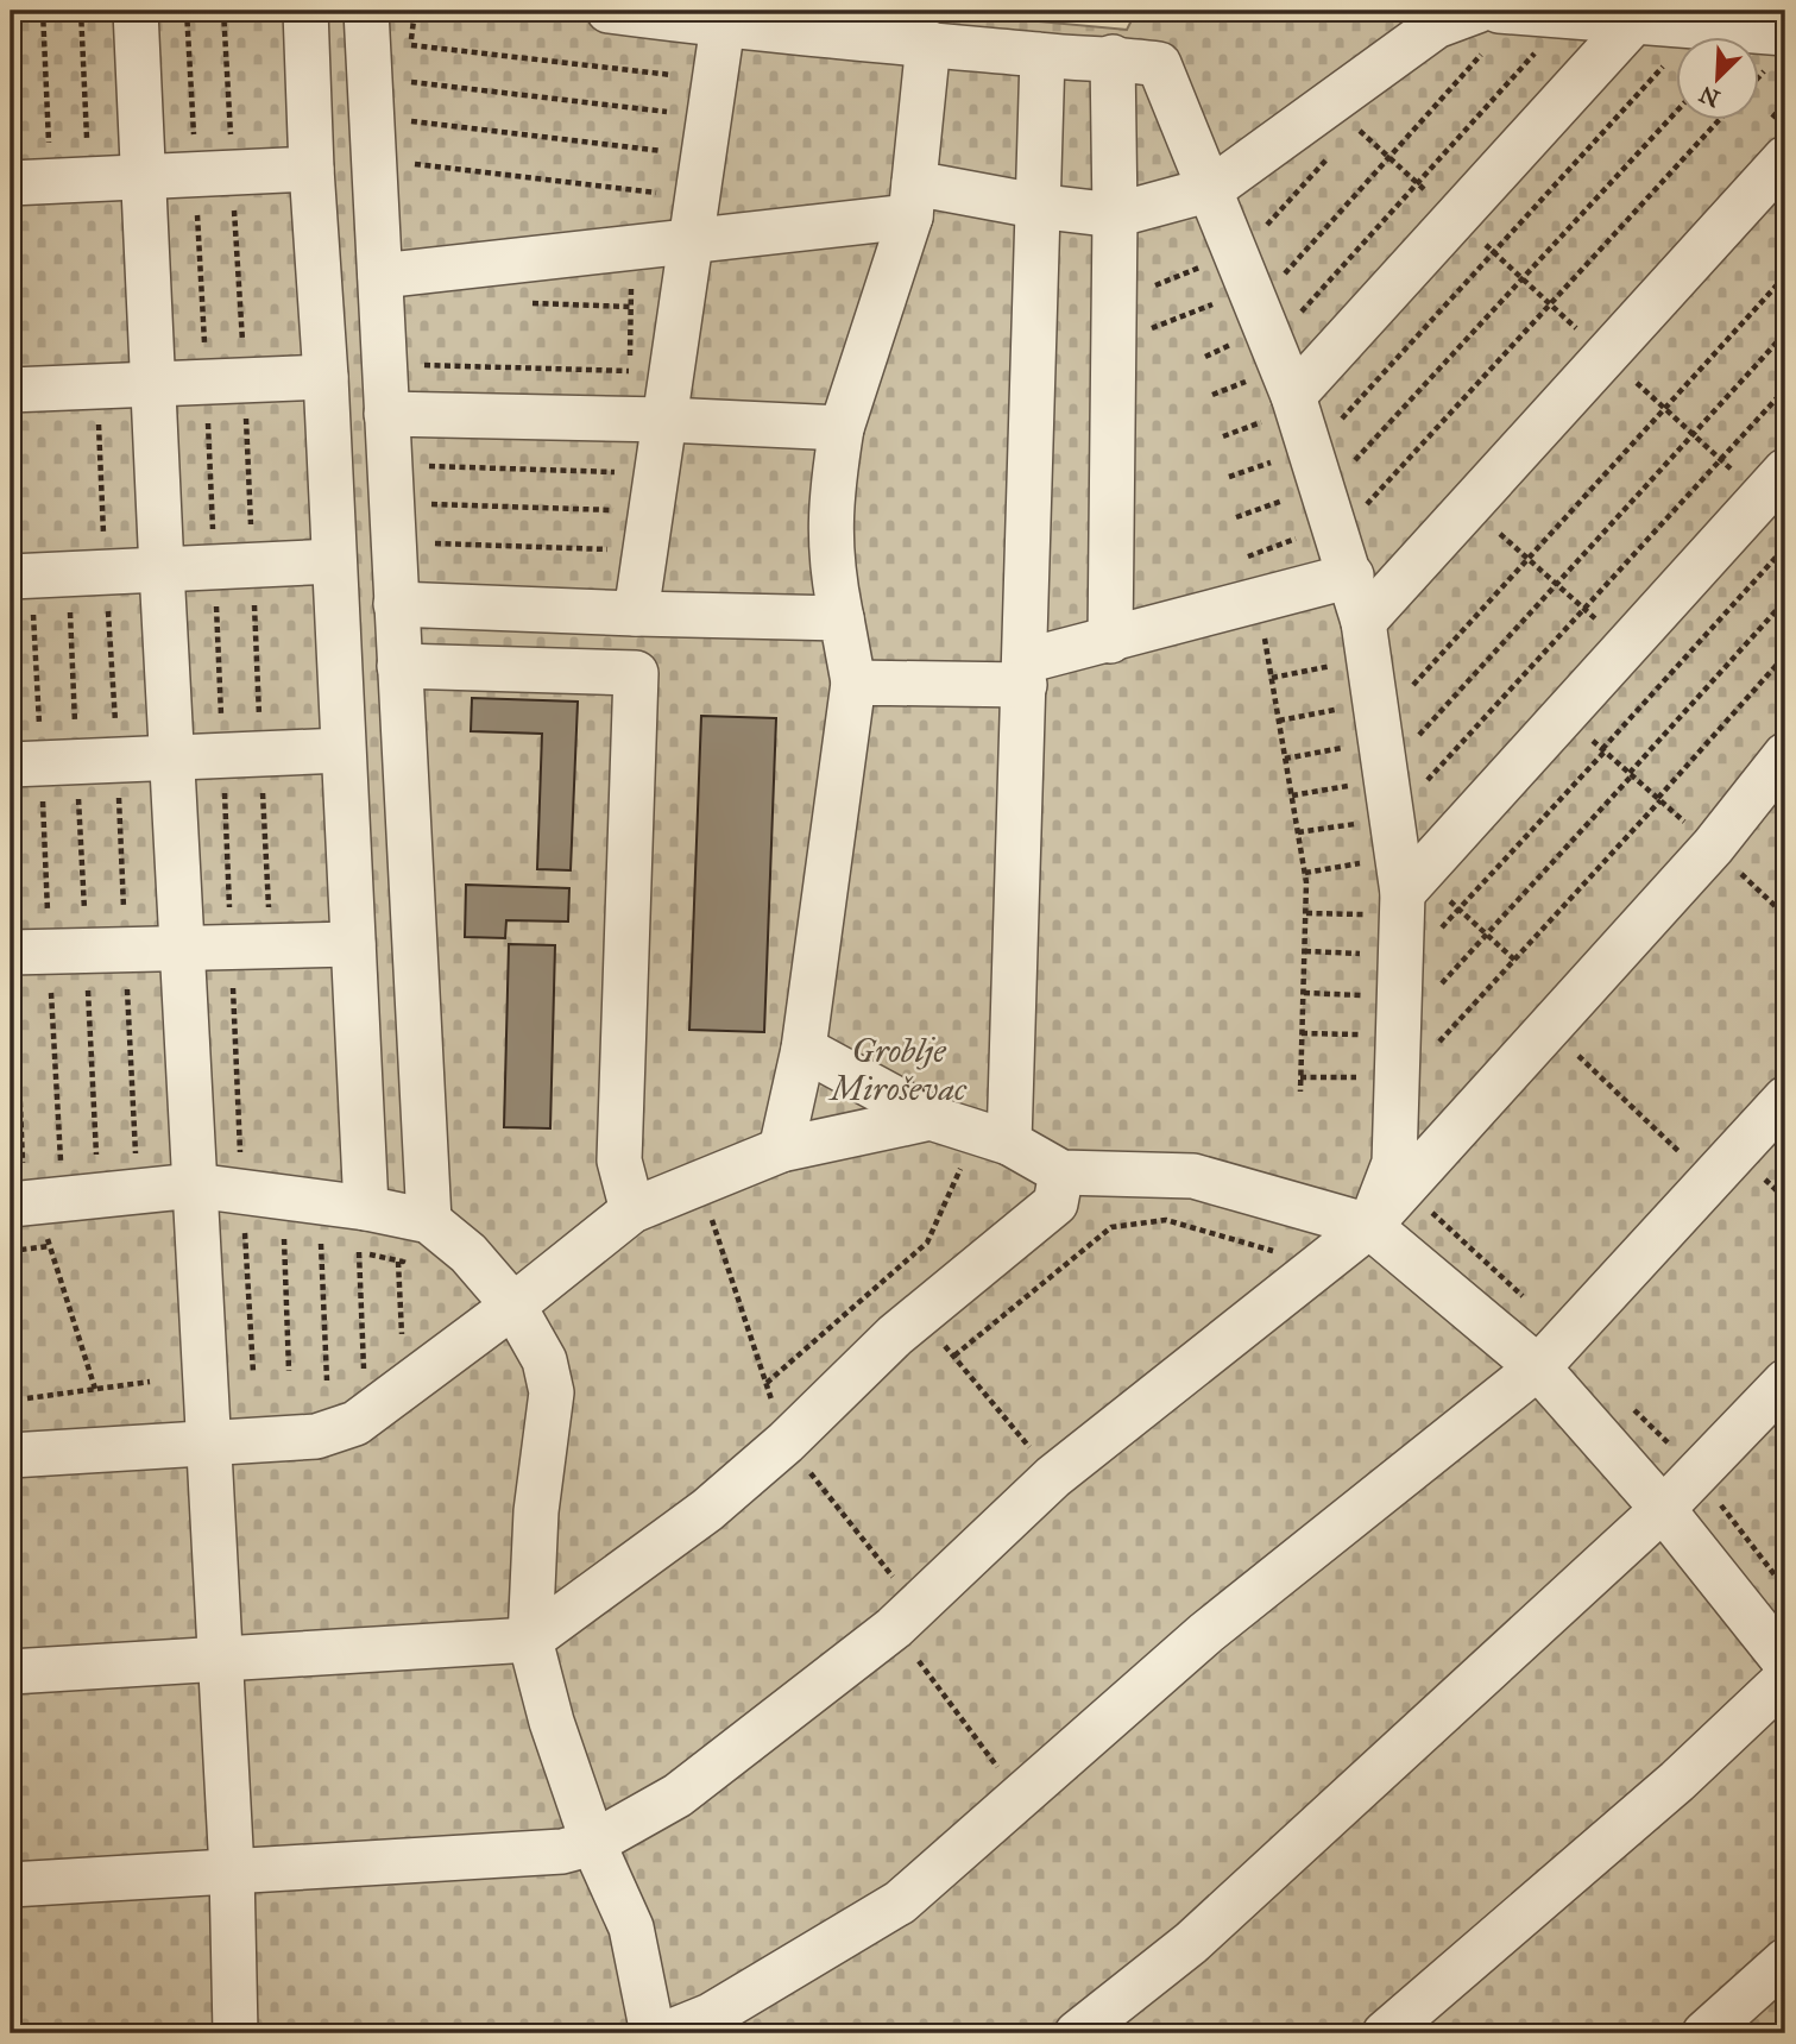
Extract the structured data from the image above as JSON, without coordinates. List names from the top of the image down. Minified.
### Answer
{"parks":["Groblje Miroševac"],"north":"bottom left"}
